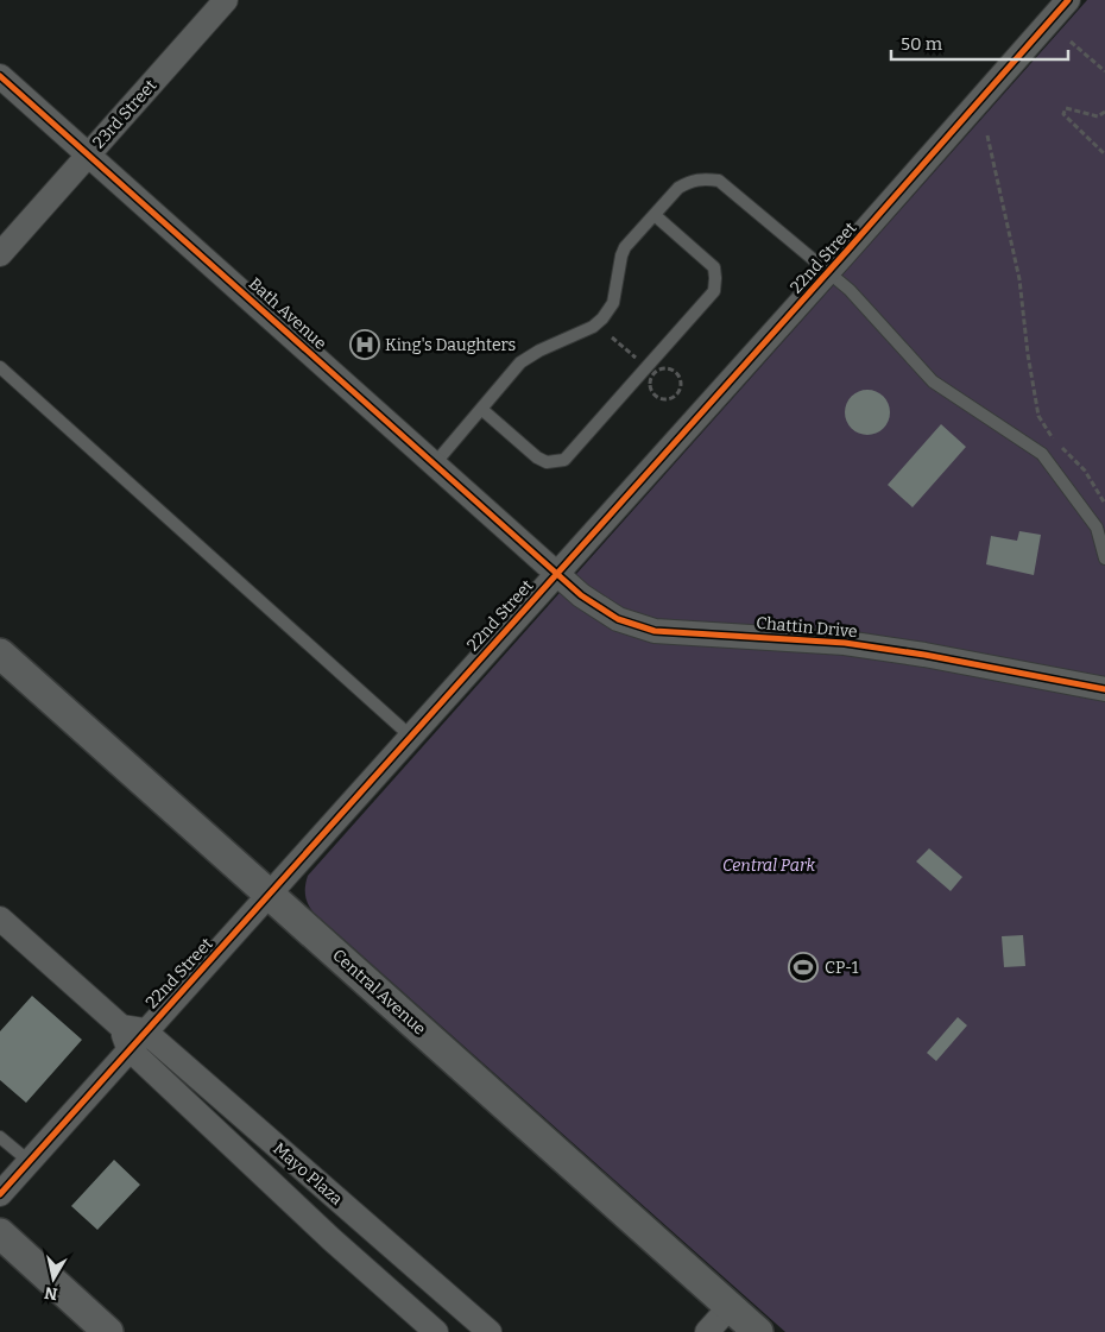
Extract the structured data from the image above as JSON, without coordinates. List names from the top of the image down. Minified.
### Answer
{"streets":{"street":["23rd Street","22nd Street","Bath Avenue","Chattin Drive","Central Avenue","Mayo Plaza"]},"crossings":[["23rd Street","Bath Avenue"],["22nd Street","Bath Avenue"],["22nd Street","Chattin Drive"],["22nd Street","Central Avenue"],["22nd Street","Mayo Plaza"],["Bath Avenue","Chattin Drive"]],"parks":["Central Park"],"places":{"hospital":["King's Daughters"],"sports":["CP-1"]},"scale_bar":"50 m","north":"bottom"}
